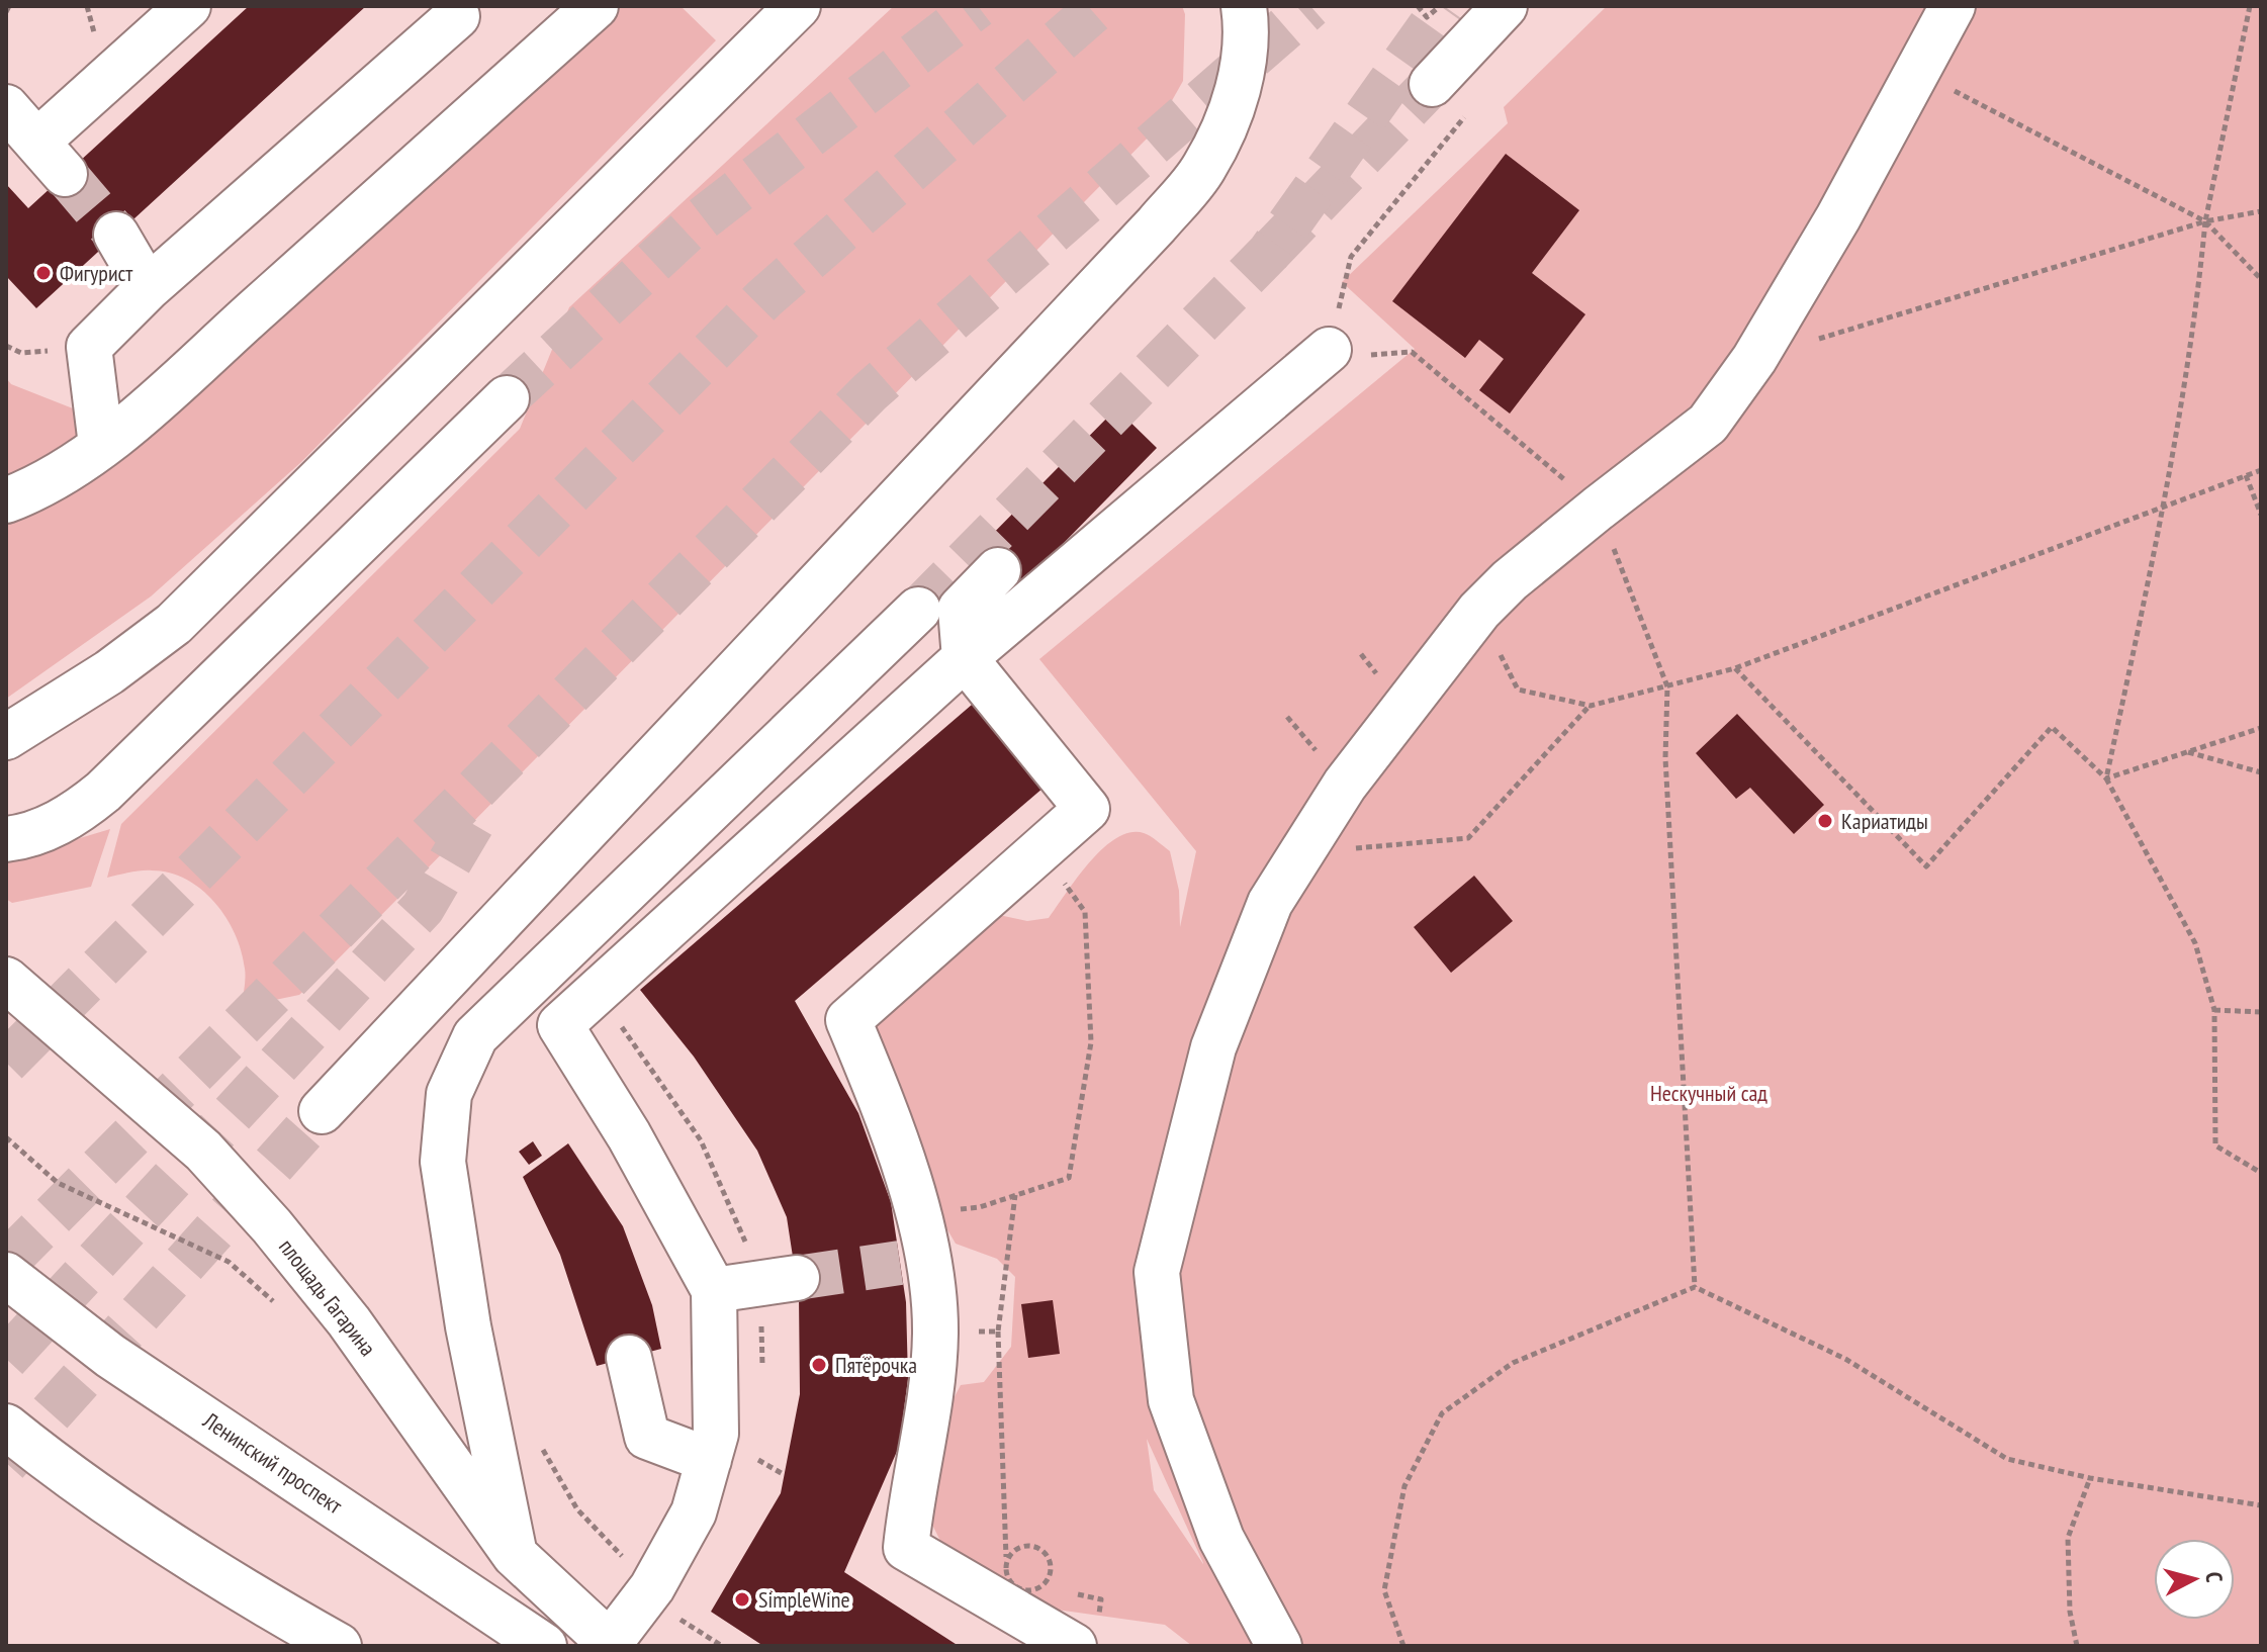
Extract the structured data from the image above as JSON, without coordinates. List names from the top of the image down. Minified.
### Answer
{"streets":{"main road":["площадь Гагарина","Ленинский проспект"]},"parks":["Нескучный сад"],"places":["Фигурист","Кариатиды","Пятёрочка","SimpleWine"],"north":"right"}
